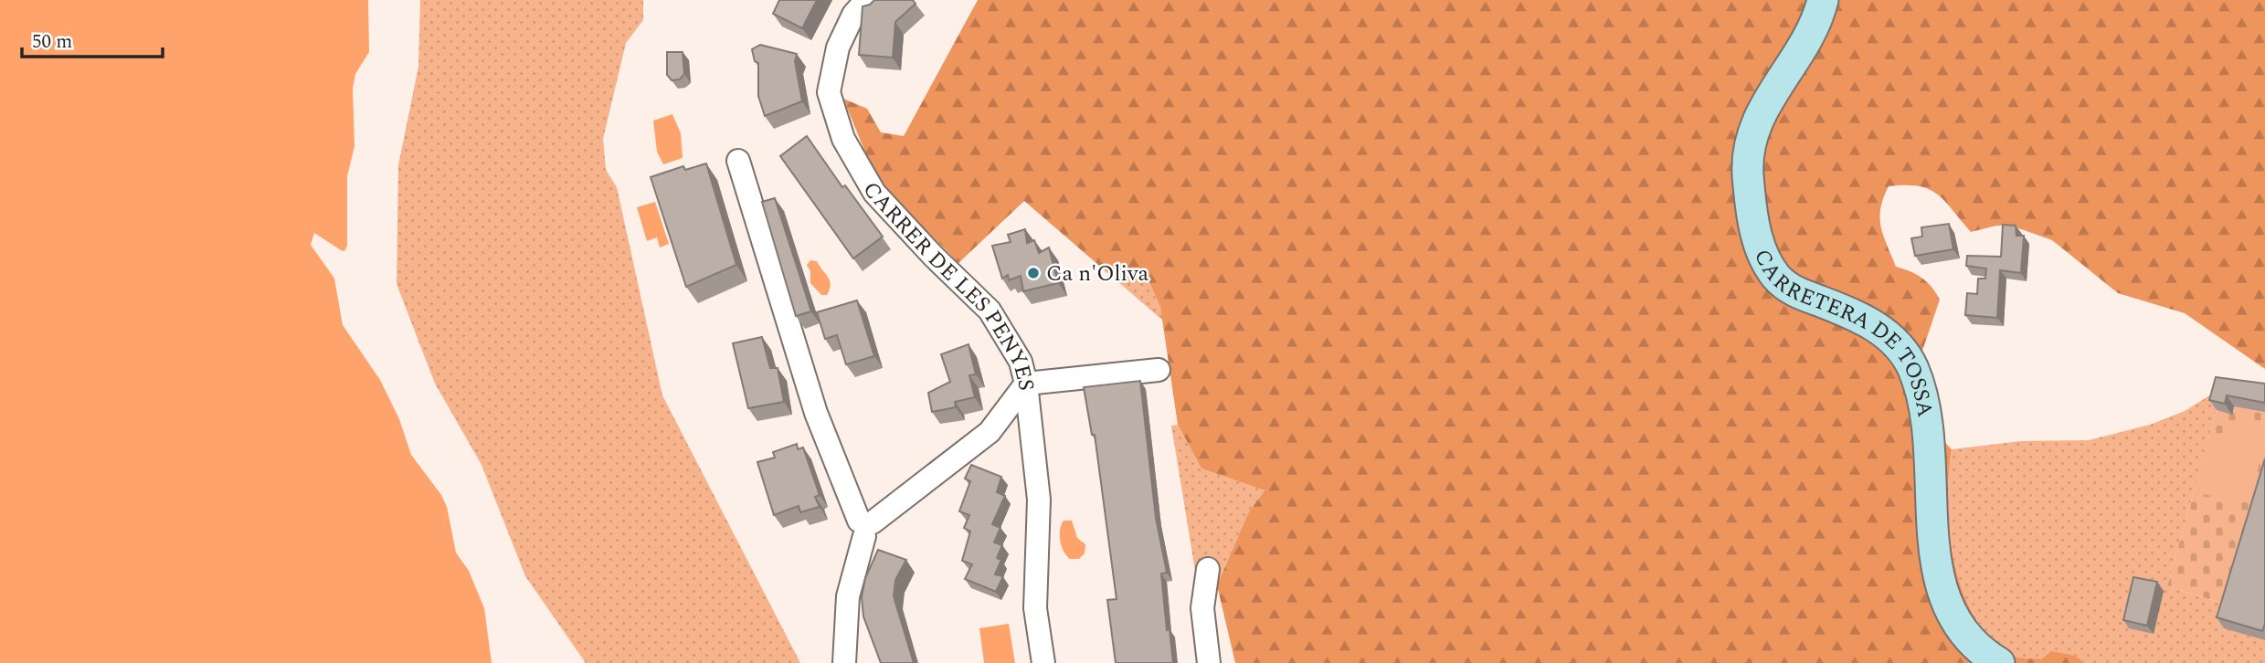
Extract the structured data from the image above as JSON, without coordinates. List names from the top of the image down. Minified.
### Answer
{"streets":{"main road":["CARRETERA DE TOSSA"],"street":["CARRER DE LES PENYES"]},"places":["Ca n'Oliva"],"scale_bar":"50 m"}
